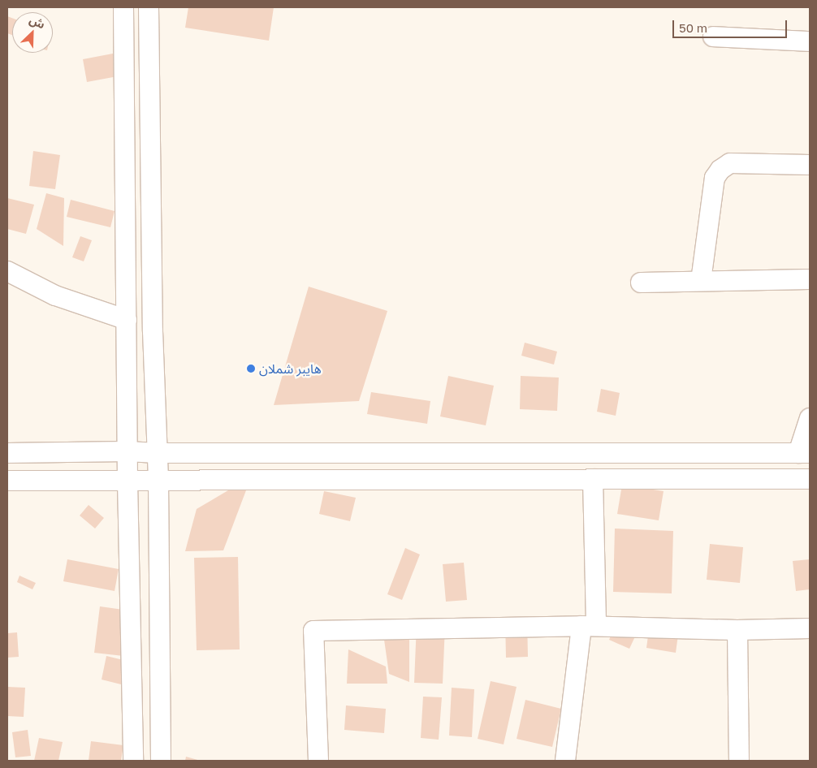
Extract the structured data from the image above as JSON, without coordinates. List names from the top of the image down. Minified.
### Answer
{"places":["هايبر شملان"],"scale_bar":"50 m","north":"top right"}
